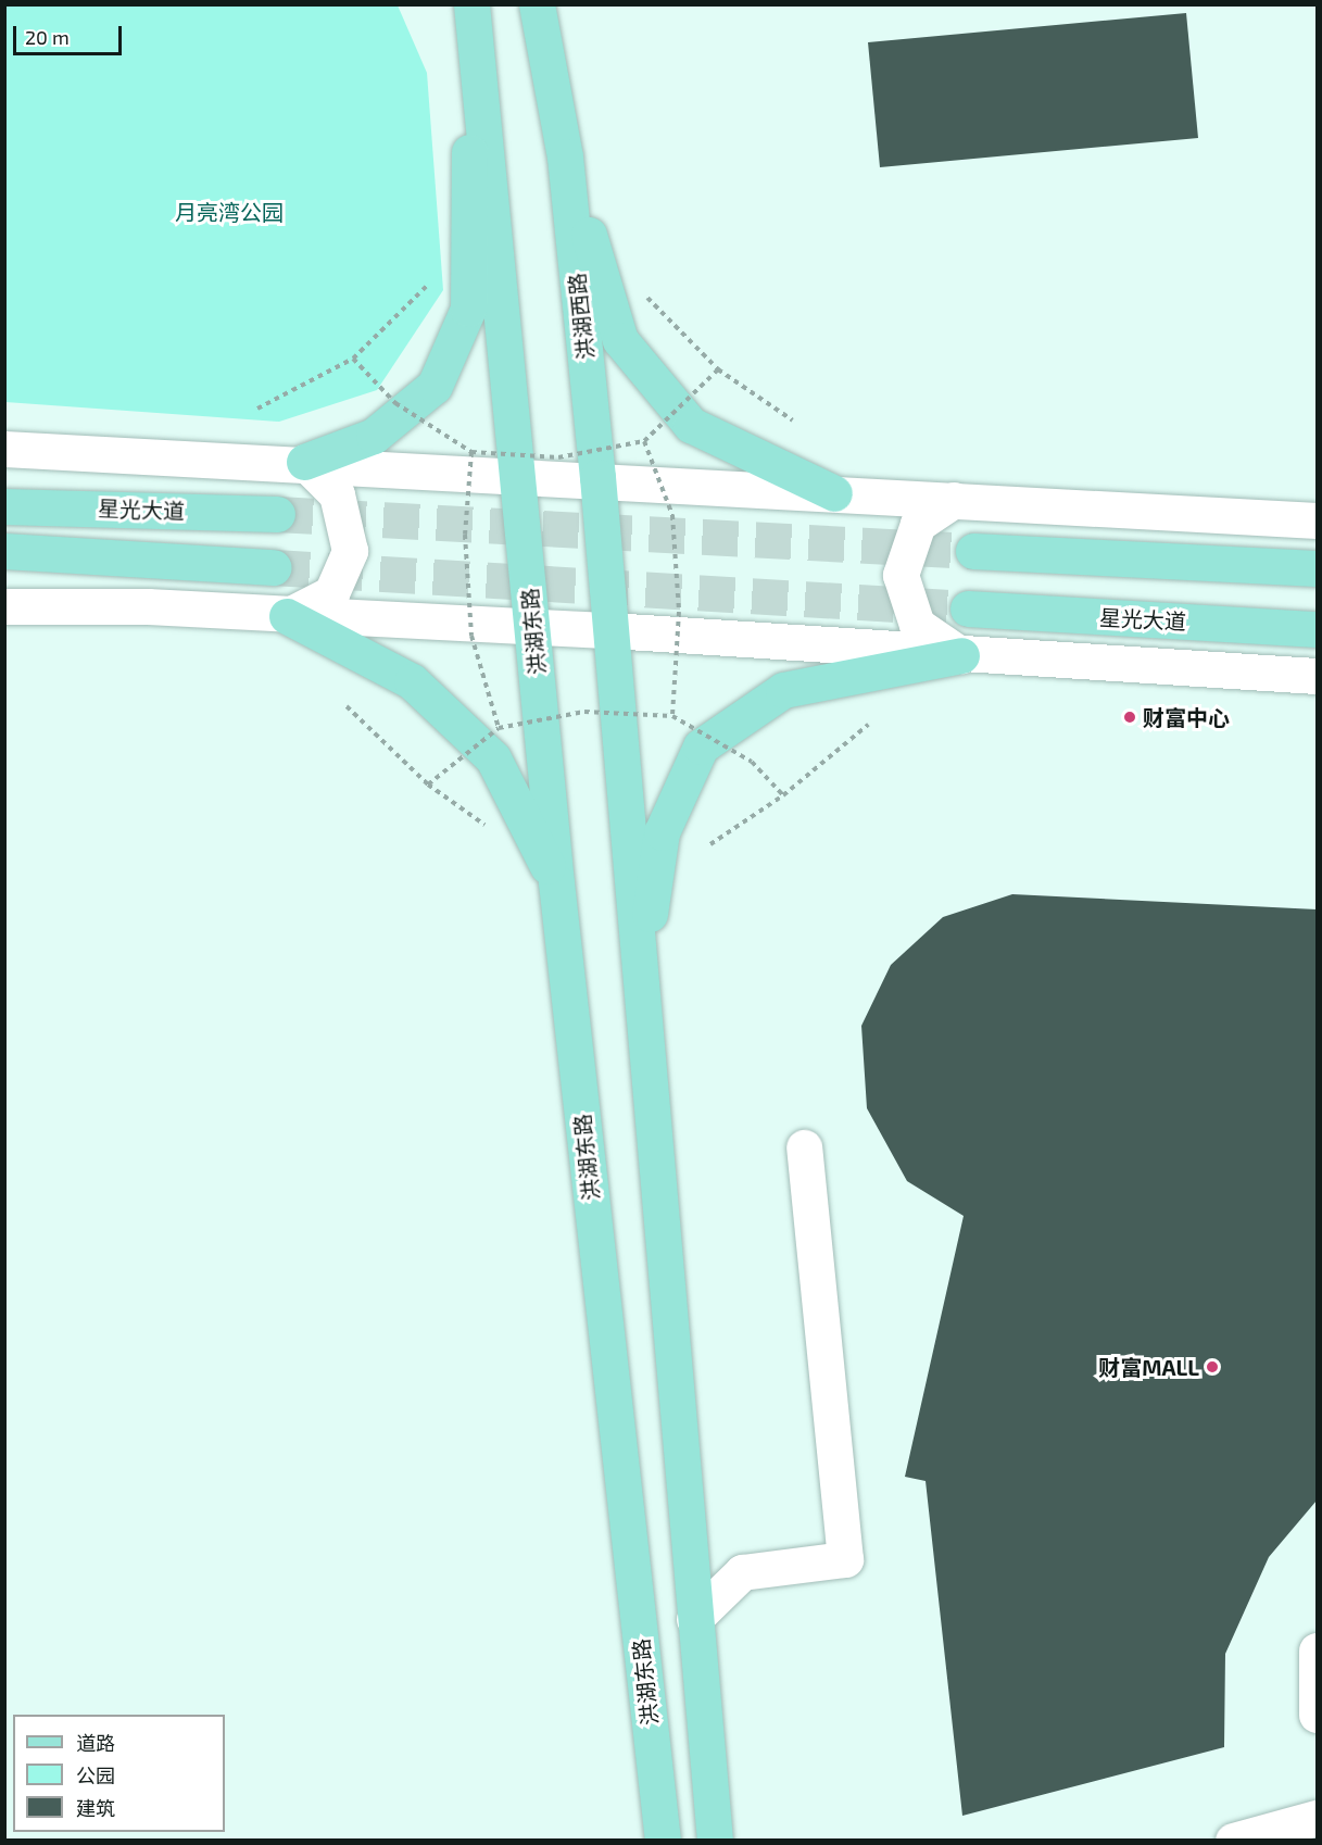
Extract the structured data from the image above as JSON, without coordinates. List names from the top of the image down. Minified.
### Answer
{"streets":{"main road":["洪湖西路","星光大道","洪湖东路"]},"parks":["月亮湾公园"],"places":["财富中心","财富MALL"],"legend":["道路","公园","建筑"],"scale_bar":"20 m"}
